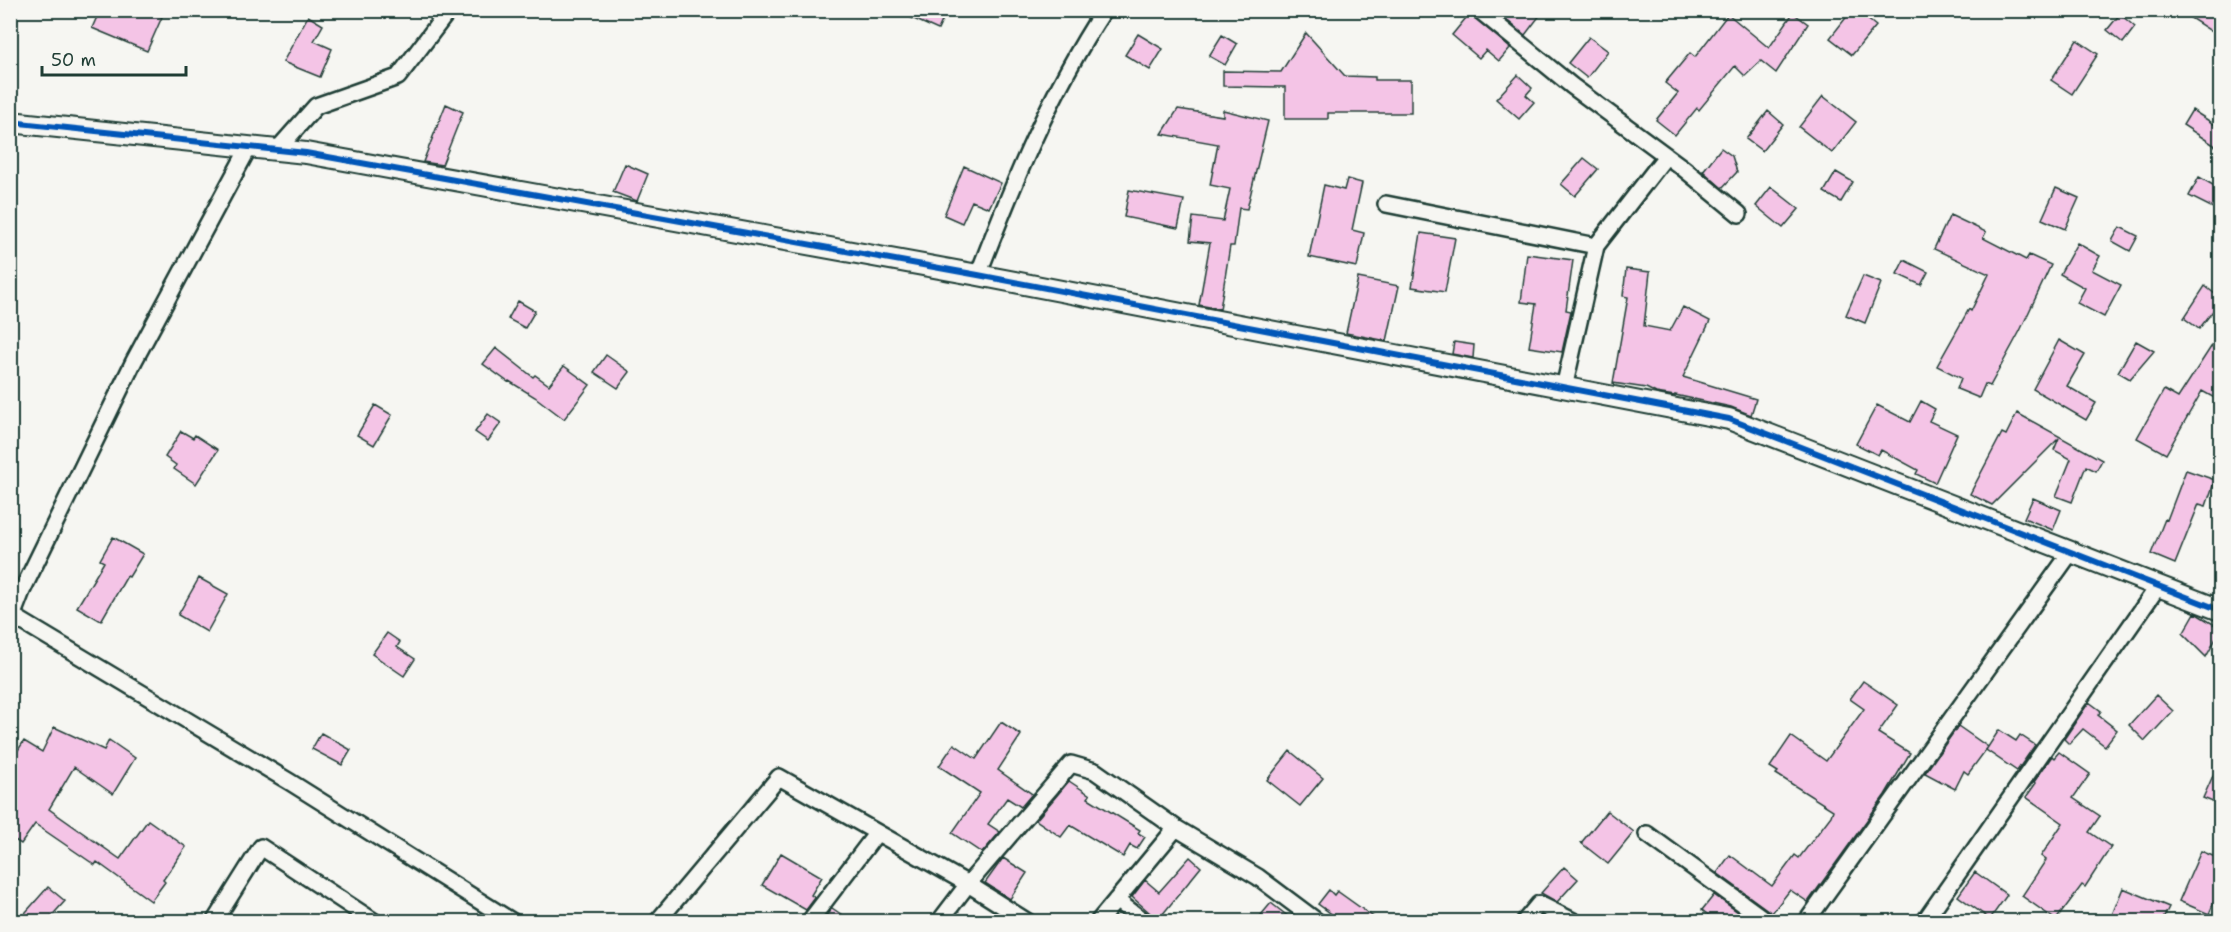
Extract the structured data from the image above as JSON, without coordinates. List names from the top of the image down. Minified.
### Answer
{"scale_bar":"50 m"}
